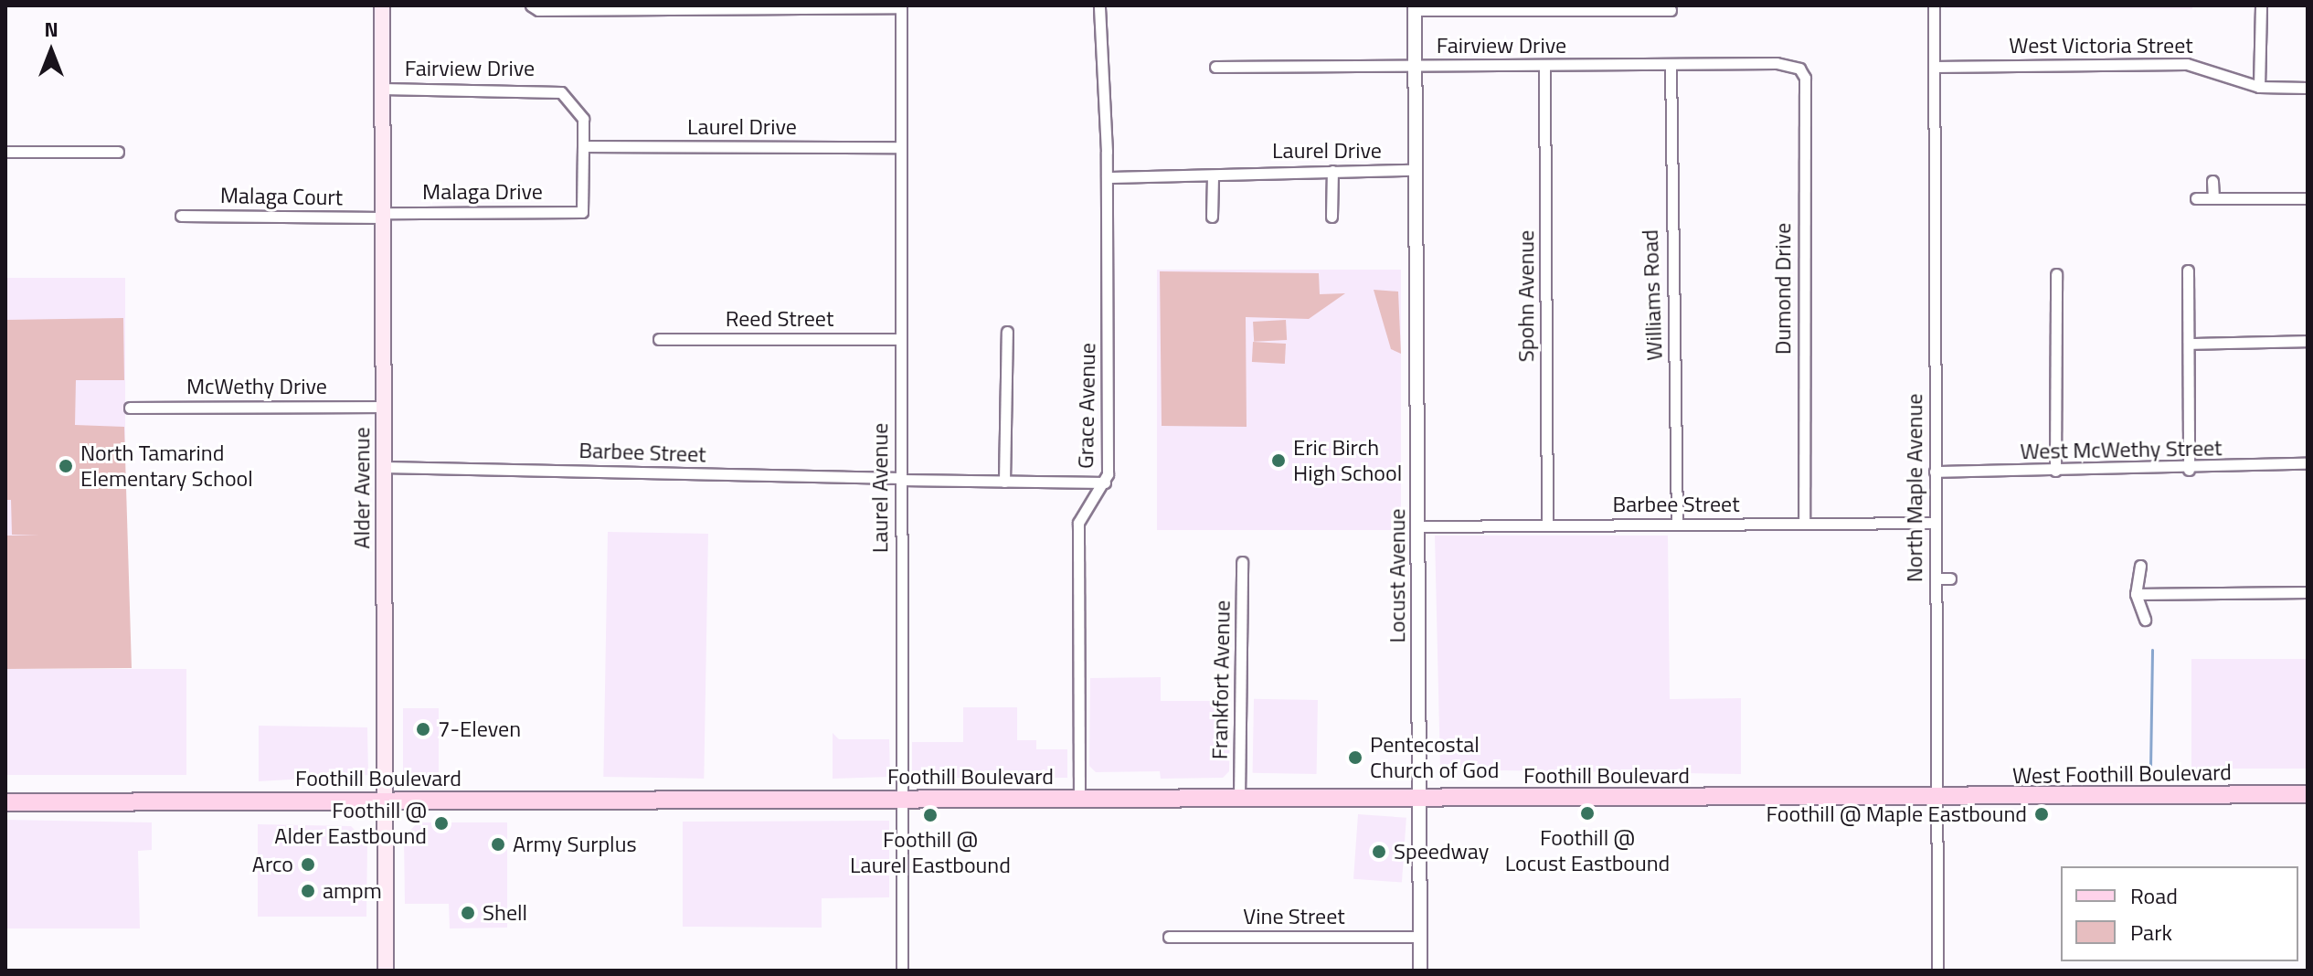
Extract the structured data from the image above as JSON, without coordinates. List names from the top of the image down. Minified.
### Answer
{"streets":{"main road":["Alder Avenue","West Foothill Boulevard","Foothill Boulevard"],"street":["Fairview Drive","West Victoria Street","Laurel Drive","Malaga Drive","Malaga Court","Dumond Drive","Williams Road","Spohn Avenue","Reed Street","McWethy Drive","Grace Avenue","West McWethy Street","Barbee Street","Laurel Avenue","North Maple Avenue","Locust Avenue","Frankfort Avenue","Vine Street"]},"crossings":[["Fairview Drive","Laurel Drive"],["Fairview Drive","Malaga Drive"],["Fairview Drive","Dumond Drive"],["Fairview Drive","Williams Road"],["Fairview Drive","Spohn Avenue"],["Fairview Drive","Alder Avenue"],["Fairview Drive","Locust Avenue"],["West Victoria Street","North Maple Avenue"],["Laurel Drive","Grace Avenue"],["Laurel Drive","Laurel Avenue"],["Laurel Drive","Locust Avenue"],["Malaga Drive","Malaga Court"],["Malaga Drive","Alder Avenue"],["Malaga Court","Alder Avenue"],["Dumond Drive","Barbee Street"],["Williams Road","Barbee Street"],["Spohn Avenue","Barbee Street"],["Reed Street","Laurel Avenue"],["McWethy Drive","Alder Avenue"],["Grace Avenue","Barbee Street"],["Grace Avenue","Foothill Boulevard"],["West McWethy Street","North Maple Avenue"],["Barbee Street","Alder Avenue"],["Barbee Street","Laurel Avenue"],["Barbee Street","North Maple Avenue"],["Barbee Street","Locust Avenue"],["Alder Avenue","Foothill Boulevard"],["Laurel Avenue","Foothill Boulevard"],["North Maple Avenue","West Foothill Boulevard"],["North Maple Avenue","Foothill Boulevard"],["Locust Avenue","Foothill Boulevard"],["Locust Avenue","Vine Street"],["Frankfort Avenue","Foothill Boulevard"],["West Foothill Boulevard","Foothill Boulevard"]],"places":["Eric Birch High School","North Tamarind Elementary School","7-Eleven","Pentecostal Church of God","Foothill @ Locust Eastbound","Foothill @ Maple Eastbound","Foothill @ Laurel Eastbound","Foothill @ Alder Eastbound","Army Surplus","Speedway","Arco","ampm","Shell"],"legend":["Road","Park"],"north":"top"}
